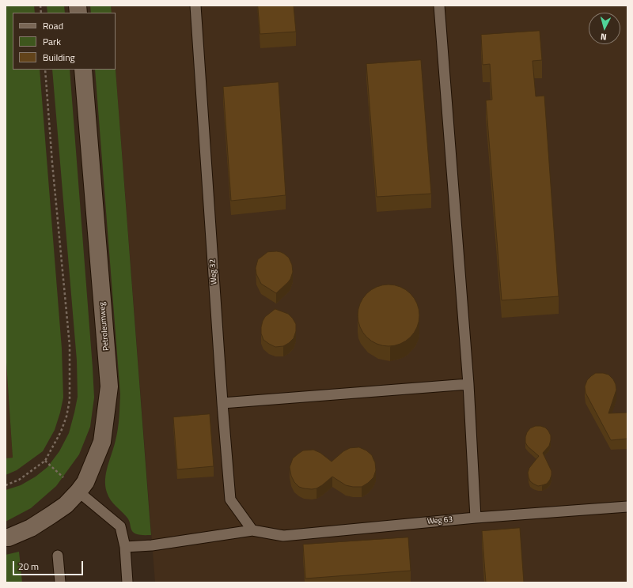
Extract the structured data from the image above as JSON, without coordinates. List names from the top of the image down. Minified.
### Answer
{"streets":{"street":["Petroleumweg"],"lane":["Weg 32","Weg 63"]},"crossings":[["Weg 32","Weg 63"]],"legend":["Road","Park","Building"],"scale_bar":"20 m","north":"bottom"}
